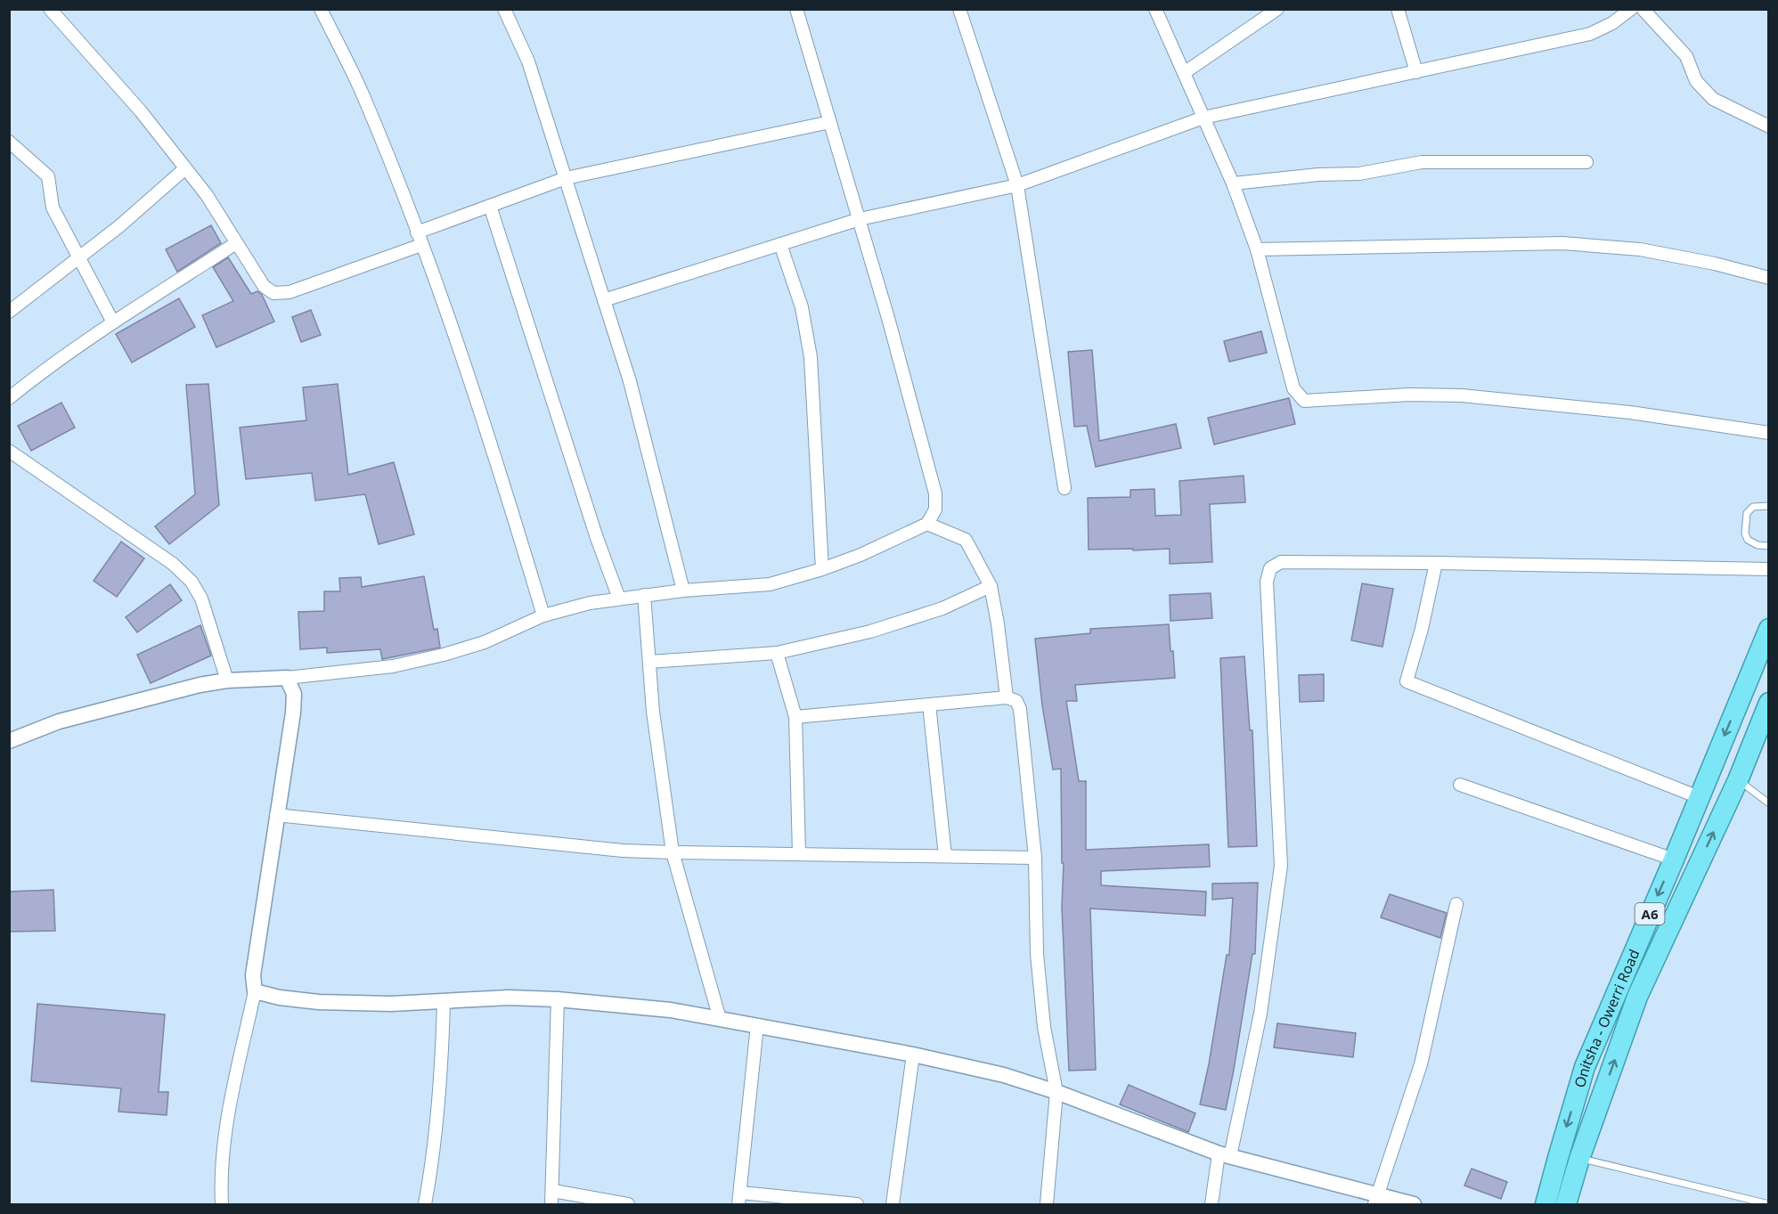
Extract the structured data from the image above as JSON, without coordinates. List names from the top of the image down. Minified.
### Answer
{"streets":{"highway":["A6","Onitsha - Owerri Road"]}}
